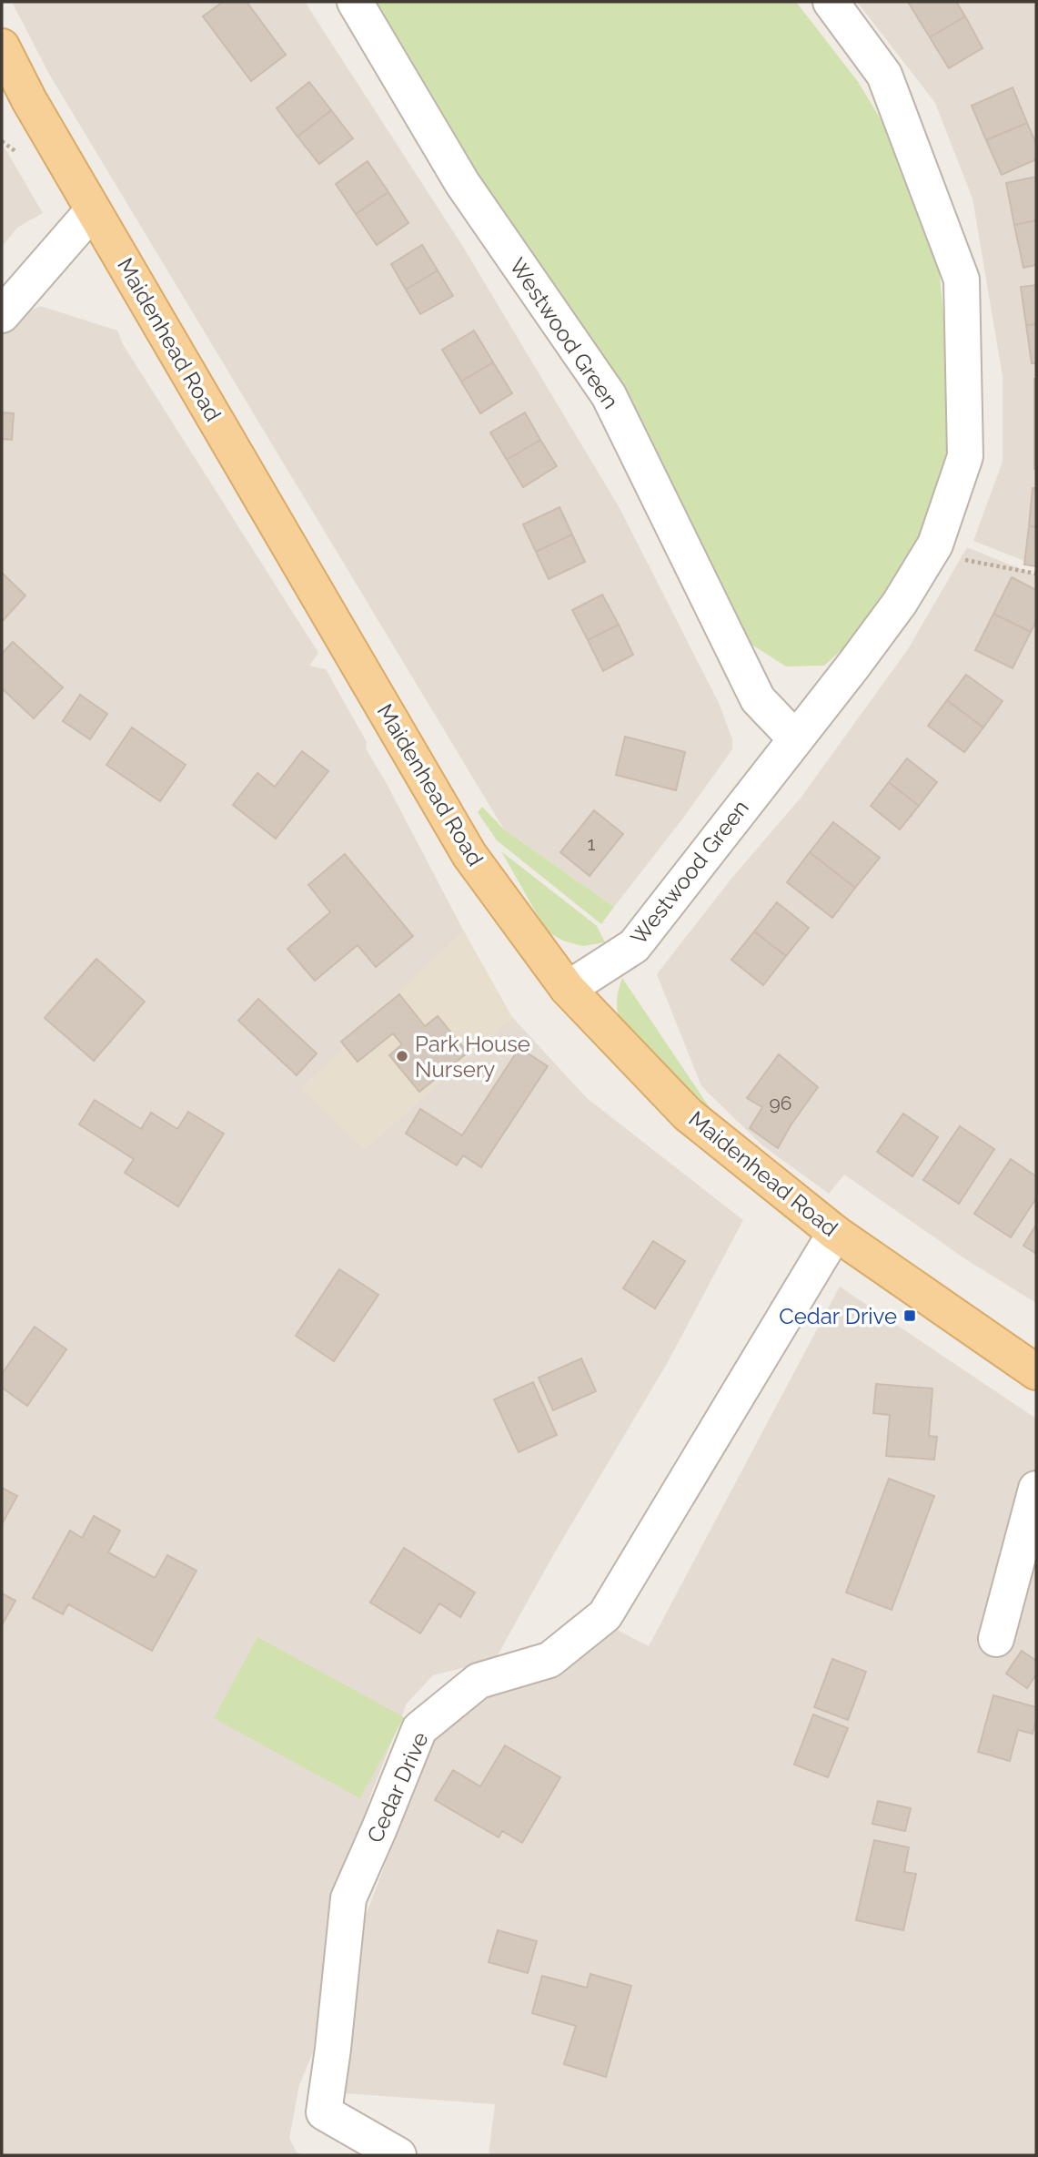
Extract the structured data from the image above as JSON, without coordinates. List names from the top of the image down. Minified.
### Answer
{"streets":{"main road":["Maidenhead Road"],"street":["Westwood Green","Cedar Drive"]},"crossings":[["Westwood Green","Maidenhead Road"],["Maidenhead Road","Cedar Drive"]],"places":{"other":["Park House Nursery"],"transit":["Cedar Drive"]},"house_numbers":["1","96"]}
